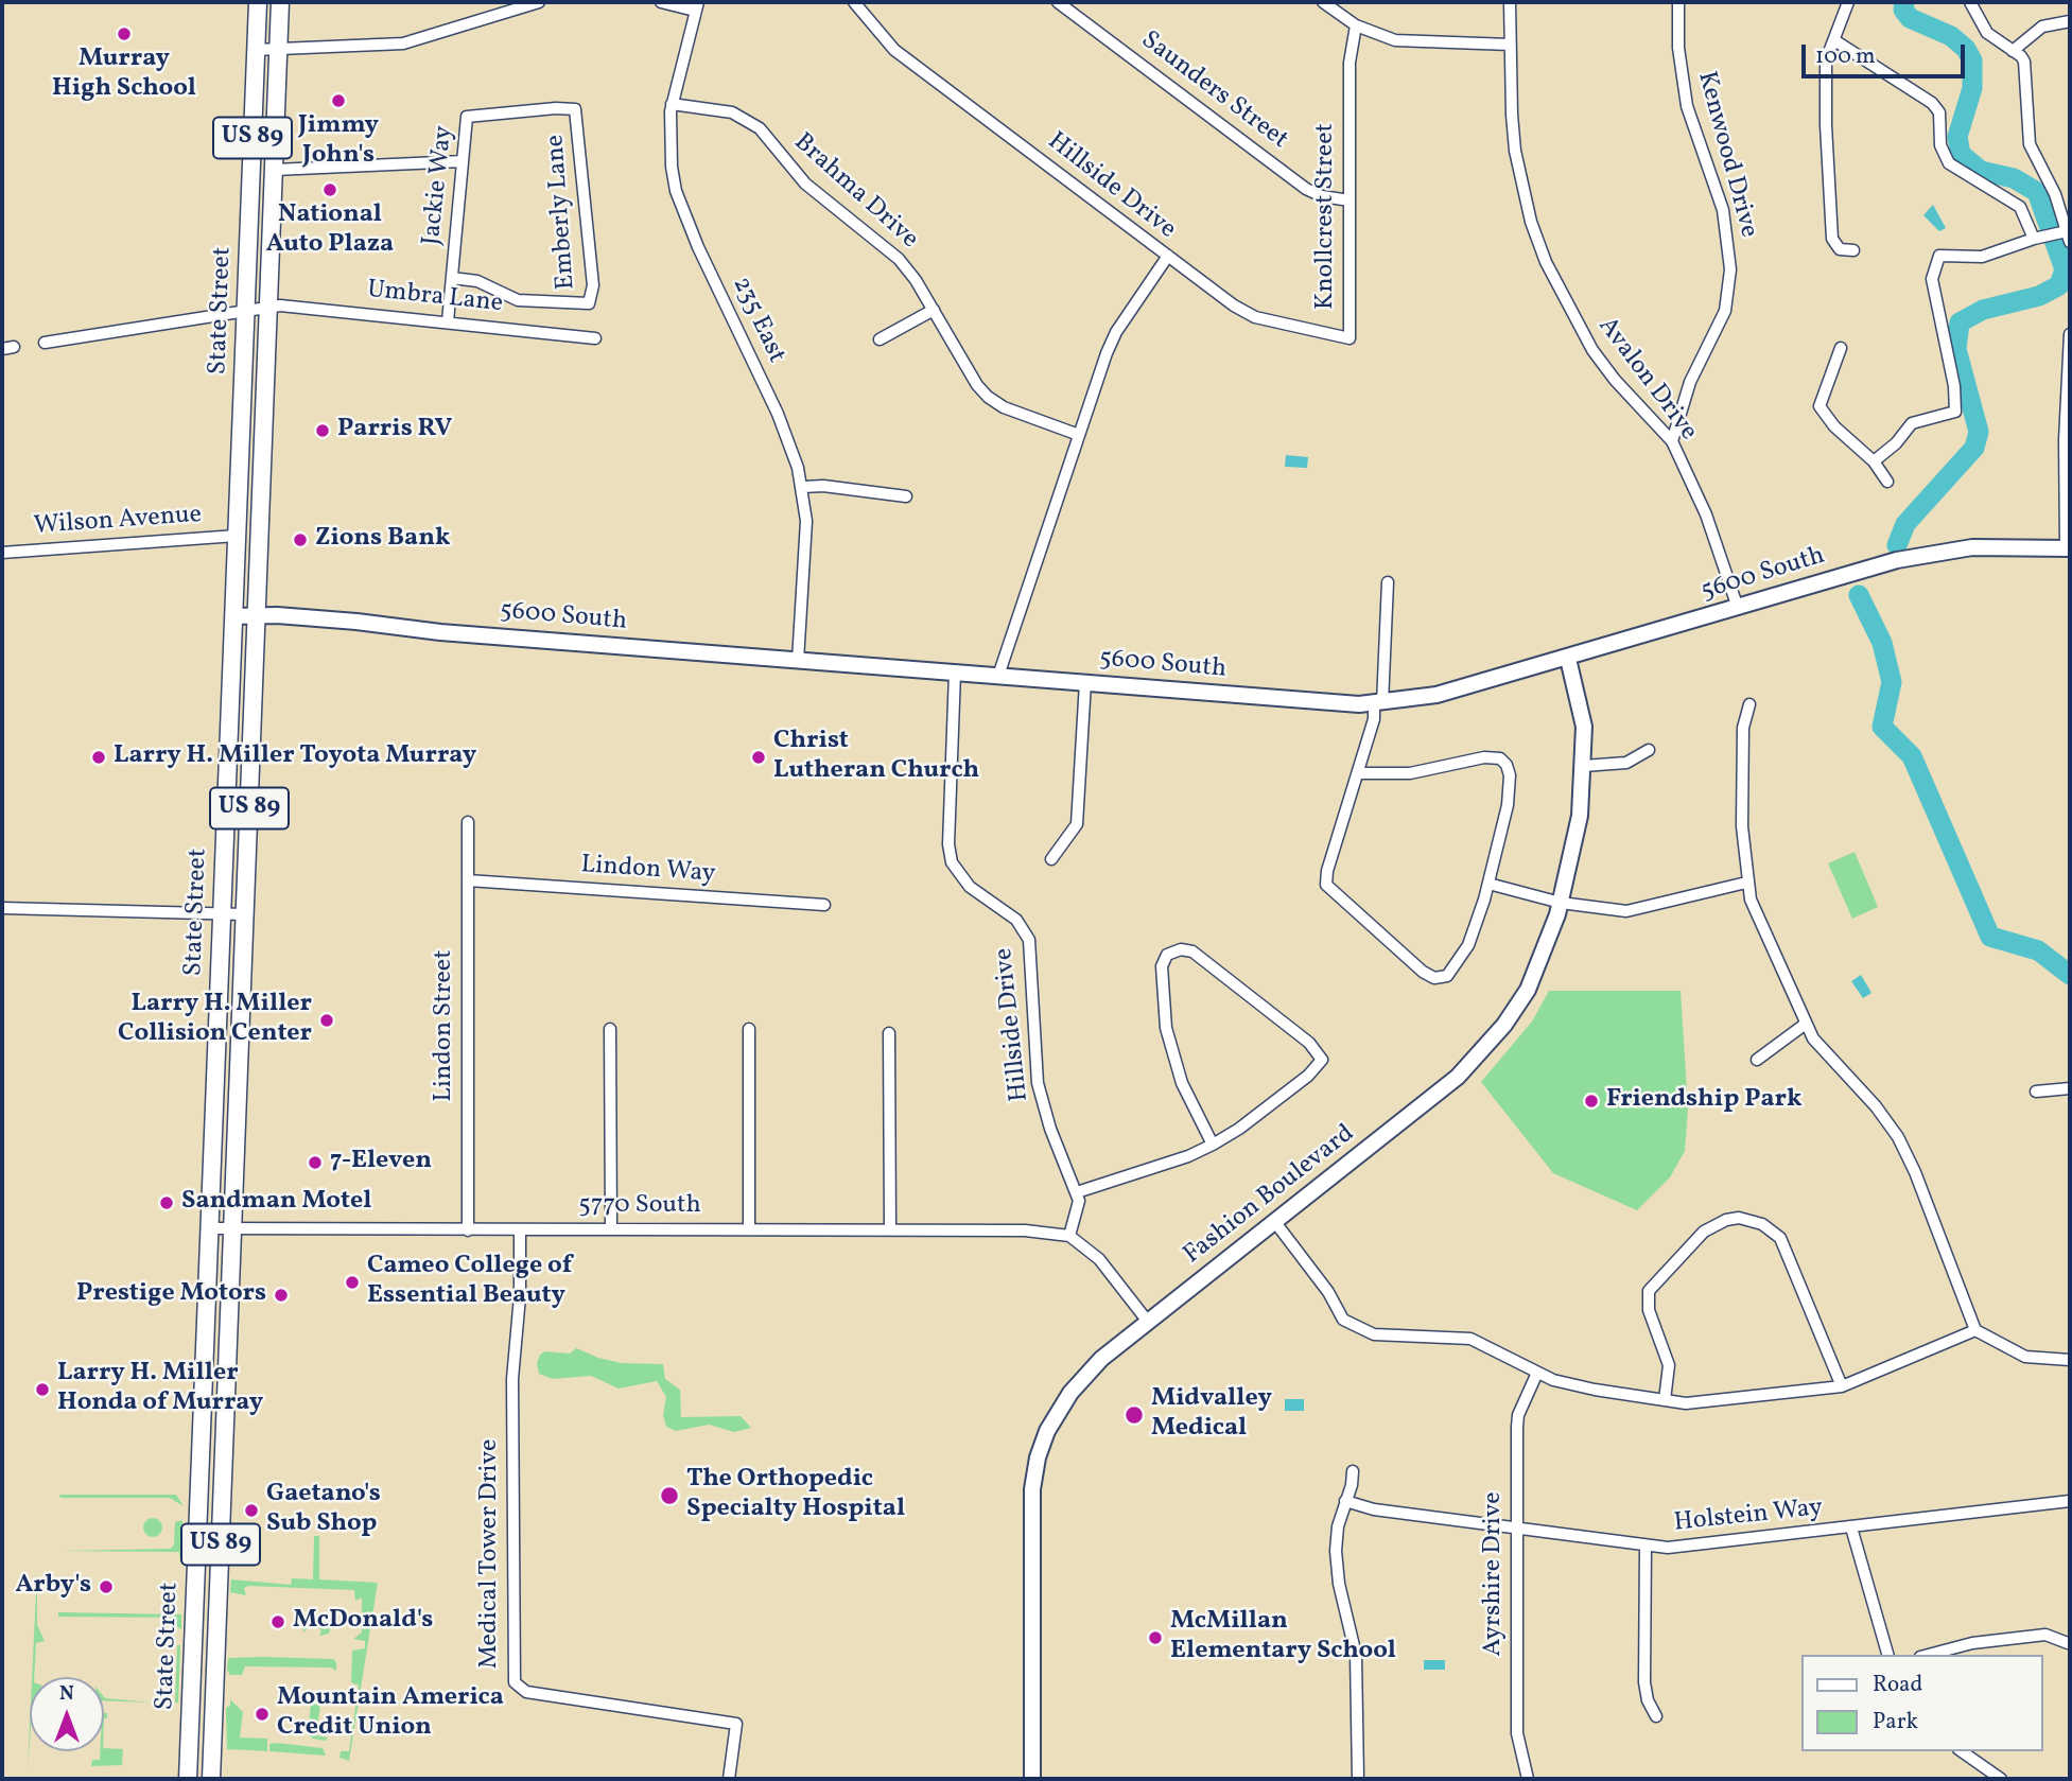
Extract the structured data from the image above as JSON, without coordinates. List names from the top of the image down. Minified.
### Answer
{"streets":{"main road":["US 89","State Street"],"street":["Saunders Street","Kenwood Drive","Jackie Way","Hillside Drive","Brahma Drive","Emberly Lane","Knollcrest Street","Umbra Lane","235 East","Avalon Drive","Wilson Avenue","5600 South","Lindon Way","Lindon Street","Fashion Boulevard","5770 South","Holstein Way","Medical Tower Drive","Ayrshire Drive"]},"crossings":[["Saunders Street","Knollcrest Street"],["Kenwood Drive","Avalon Drive"],["Jackie Way","Emberly Lane"],["Jackie Way","Umbra Lane"],["Hillside Drive","Brahma Drive"],["Hillside Drive","Knollcrest Street"],["Hillside Drive","5600 South"],["Brahma Drive","235 East"],["Umbra Lane","State Street"],["State Street","Wilson Avenue"],["State Street","5600 South"],["State Street","5770 South"],["235 East","5600 South"],["Avalon Drive","5600 South"],["5600 South","Fashion Boulevard"],["Lindon Way","Lindon Street"],["Lindon Street","5770 South"],["5770 South","Medical Tower Drive"],["Holstein Way","Ayrshire Drive"]],"places":["Murray High School","Jimmy John's","National Auto Plaza","Parris RV","Zions Bank","Larry H. Miller Toyota Murray","Christ Lutheran Church","Larry H. Miller Collision Center","Friendship Park","7-Eleven","Sandman Motel","Cameo College of Essential Beauty","Prestige Motors","Larry H. Miller Honda of Murray","Midvalley Medical","The Orthopedic Specialty Hospital","Gaetano's Sub Shop","Arby's","McDonald's","McMillan Elementary School","Mountain America Credit Union"],"legend":["Road","Park"],"scale_bar":"100 m","north":"top"}
